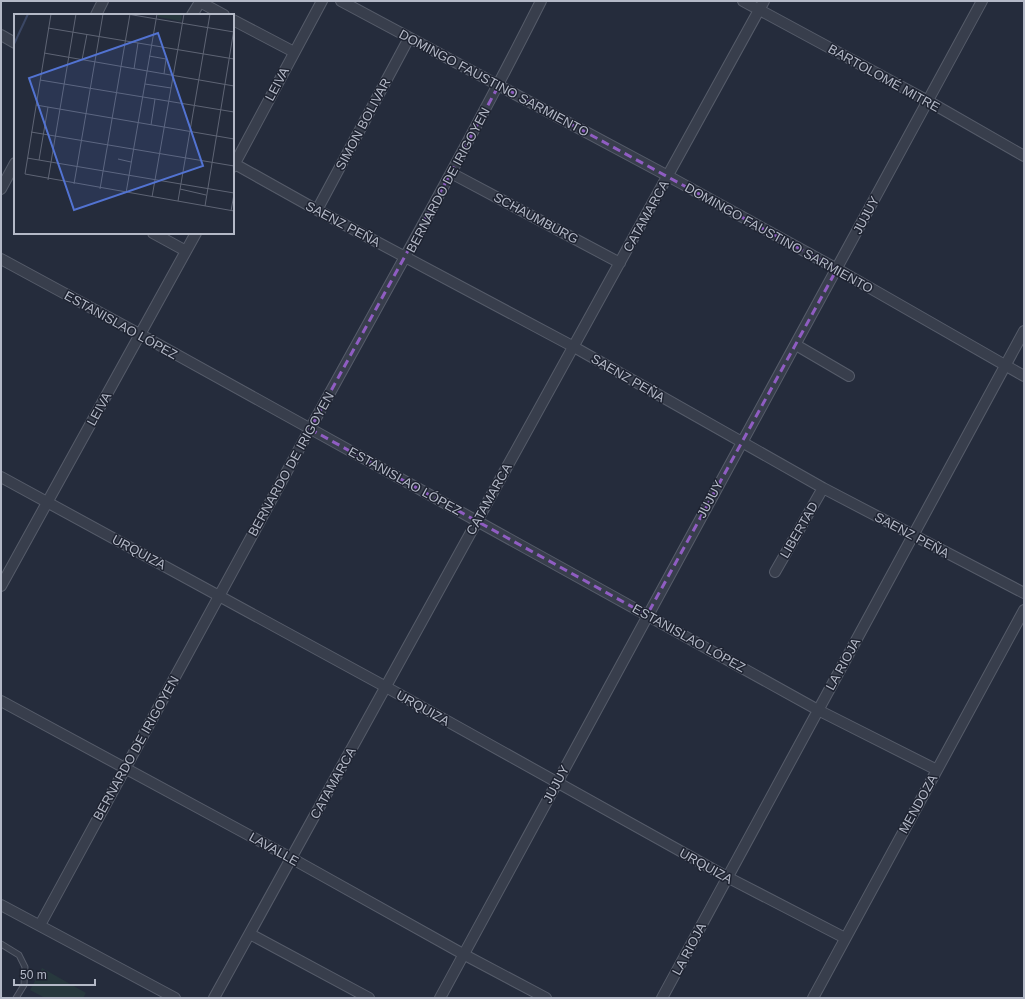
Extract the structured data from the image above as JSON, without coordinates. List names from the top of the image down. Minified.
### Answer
{"streets":{"street":["BARTOLOMÉ MITRE","DOMINGO FAUSTINO SARMIENTO","LEIVA","SIMON BOLIVAR","BERNARDO DE IRIGOYEN","JUJUY","CATAMARCA","SCHAUMBURG","SAENZ PEÑA","ESTANISLAO LÓPEZ","LIBERTAD","URQUIZA","LA RIOJA","MENDOZA","LAVALLE"]},"crossings":[["BARTOLOMÉ MITRE","JUJUY"],["BARTOLOMÉ MITRE","CATAMARCA"],["DOMINGO FAUSTINO SARMIENTO","SIMON BOLIVAR"],["DOMINGO FAUSTINO SARMIENTO","BERNARDO DE IRIGOYEN"],["DOMINGO FAUSTINO SARMIENTO","JUJUY"],["DOMINGO FAUSTINO SARMIENTO","CATAMARCA"],["DOMINGO FAUSTINO SARMIENTO","LA RIOJA"],["LEIVA","SAENZ PEÑA"],["LEIVA","ESTANISLAO LÓPEZ"],["LEIVA","URQUIZA"],["SIMON BOLIVAR","SAENZ PEÑA"],["BERNARDO DE IRIGOYEN","SCHAUMBURG"],["BERNARDO DE IRIGOYEN","SAENZ PEÑA"],["BERNARDO DE IRIGOYEN","ESTANISLAO LÓPEZ"],["BERNARDO DE IRIGOYEN","URQUIZA"],["BERNARDO DE IRIGOYEN","LAVALLE"],["JUJUY","SAENZ PEÑA"],["JUJUY","ESTANISLAO LÓPEZ"],["JUJUY","URQUIZA"],["JUJUY","LAVALLE"],["CATAMARCA","SCHAUMBURG"],["CATAMARCA","SAENZ PEÑA"],["CATAMARCA","ESTANISLAO LÓPEZ"],["CATAMARCA","URQUIZA"],["CATAMARCA","LAVALLE"],["SAENZ PEÑA","LIBERTAD"],["SAENZ PEÑA","LA RIOJA"],["ESTANISLAO LÓPEZ","LA RIOJA"],["ESTANISLAO LÓPEZ","MENDOZA"],["URQUIZA","LA RIOJA"],["URQUIZA","MENDOZA"]],"scale_bar":"50 m"}
